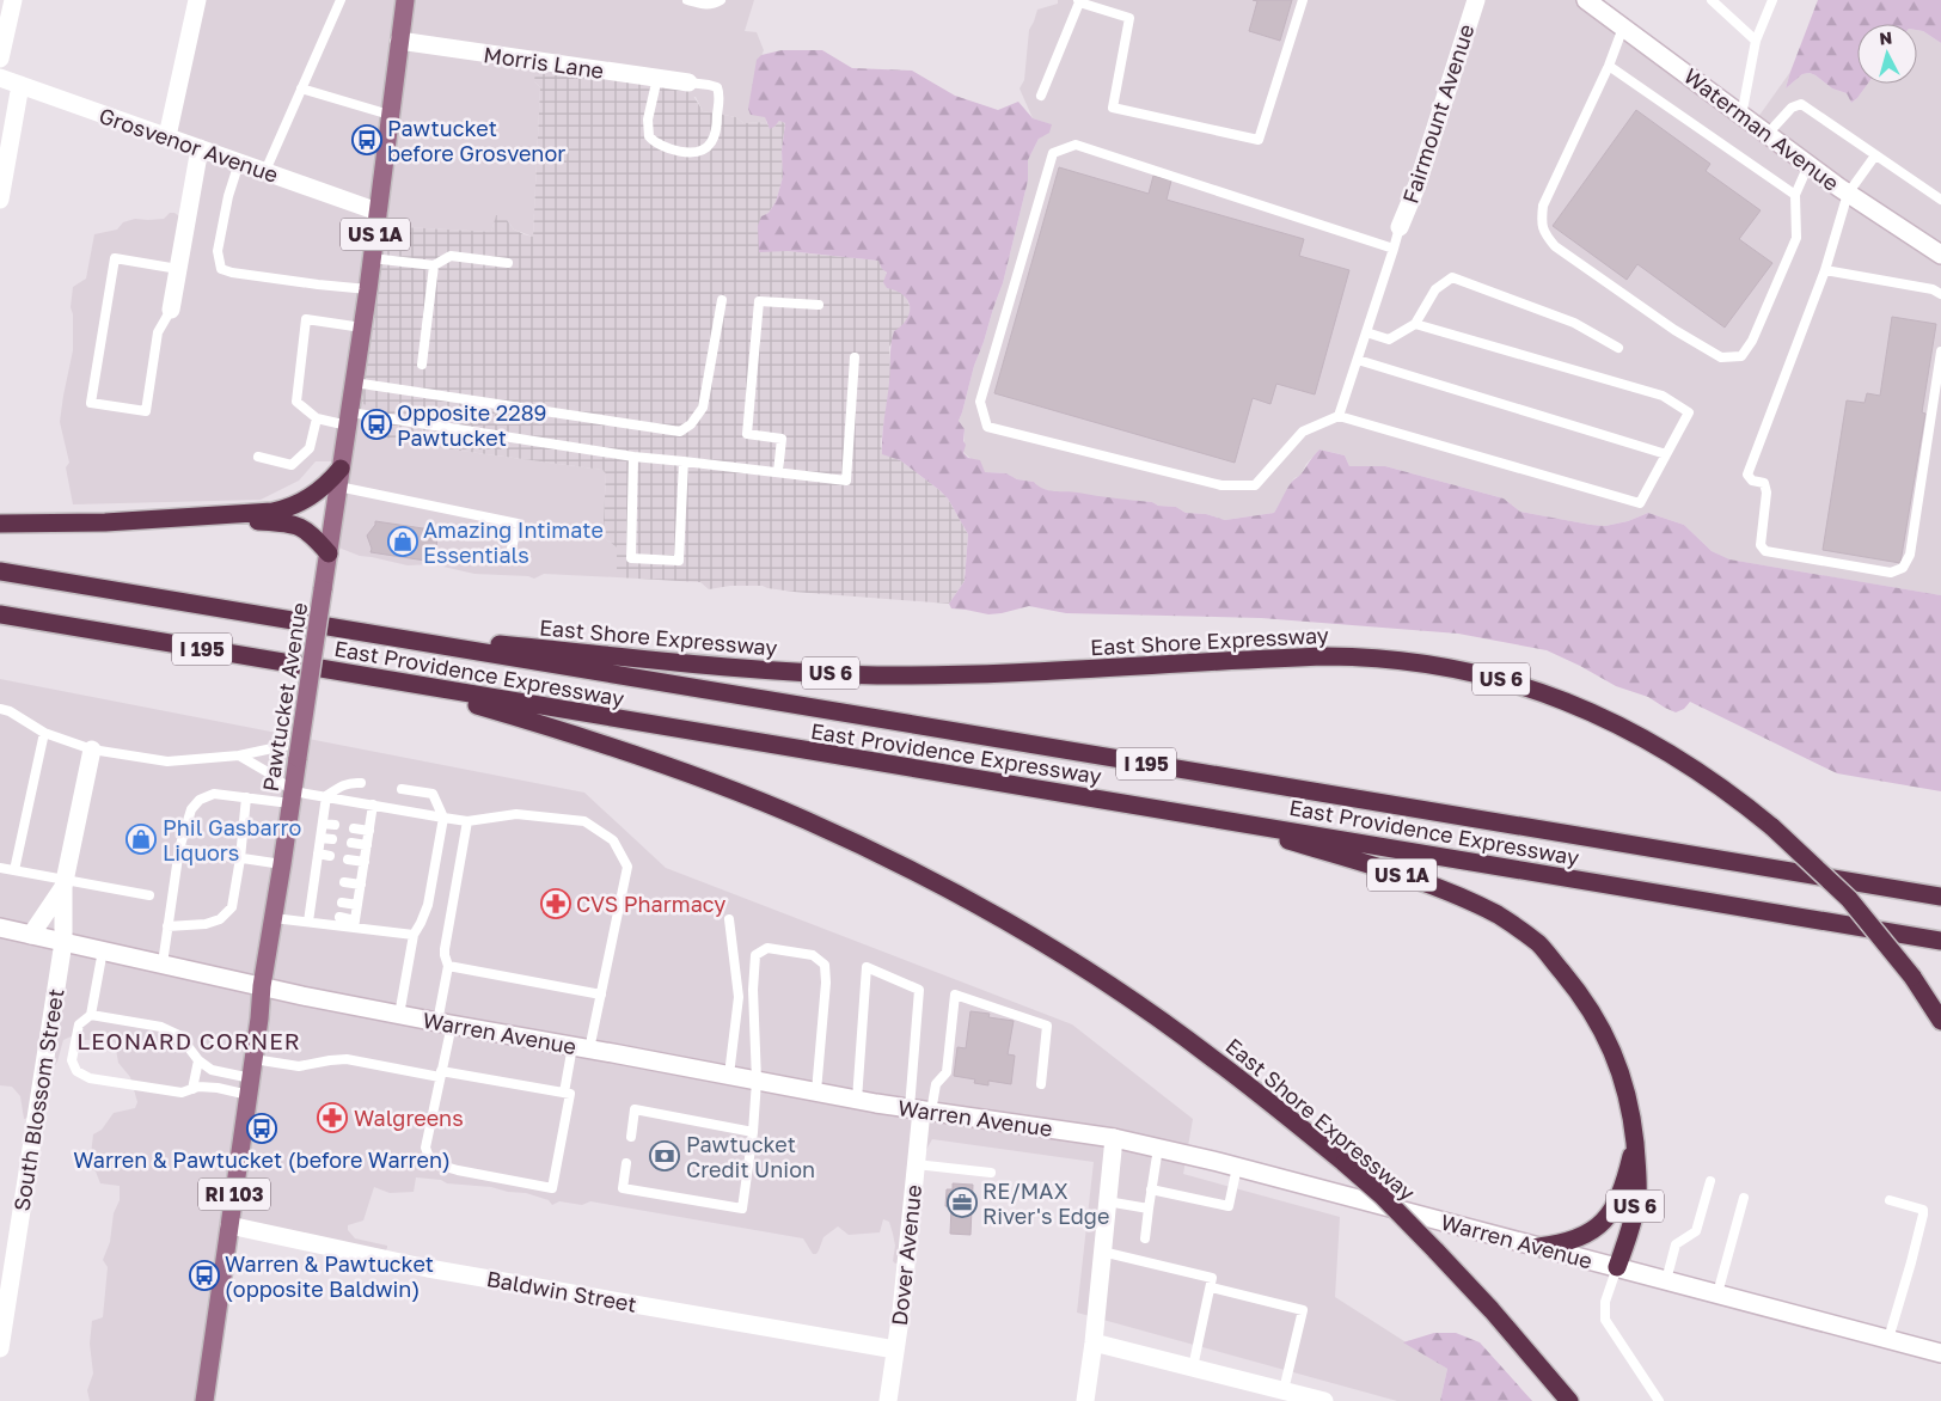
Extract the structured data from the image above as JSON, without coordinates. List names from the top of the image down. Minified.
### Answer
{"streets":{"highway":["US 1A","East Shore Expressway","I 195","East Providence Expressway","US 6"],"main road":["Pawtucket Avenue","RI 103"],"street":["Morris Lane","Fairmount Avenue","Waterman Avenue","Grosvenor Avenue","Warren Avenue","South Blossom Street","Dover Avenue","Baldwin Street"]},"crossings":[["Morris Lane","Pawtucket Avenue"],["Grosvenor Avenue","Pawtucket Avenue"],["US 1A","East Providence Expressway"],["US 1A","US 6"],["US 1A","Warren Avenue"],["East Shore Expressway","East Providence Expressway"],["East Shore Expressway","US 6"],["US 6","Warren Avenue"],["Pawtucket Avenue","Warren Avenue"],["Pawtucket Avenue","Baldwin Street"],["Warren Avenue","South Blossom Street"],["Warren Avenue","Dover Avenue"],["Dover Avenue","Baldwin Street"]],"districts":["LEONARD CORNER"],"places":{"bus stop":["Pawtucket before Grosvenor","Opposite 2289 Pawtucket","Warren & Pawtucket (before Warren)","Warren & Pawtucket (opposite Baldwin)"],"shop":["Amazing Intimate Essentials","Phil Gasbarro Liquors"],"pharmacy":["CVS Pharmacy","Walgreens"],"bank":["Pawtucket Credit Union"],"office":["RE/MAX River's Edge"]},"north":"top"}
